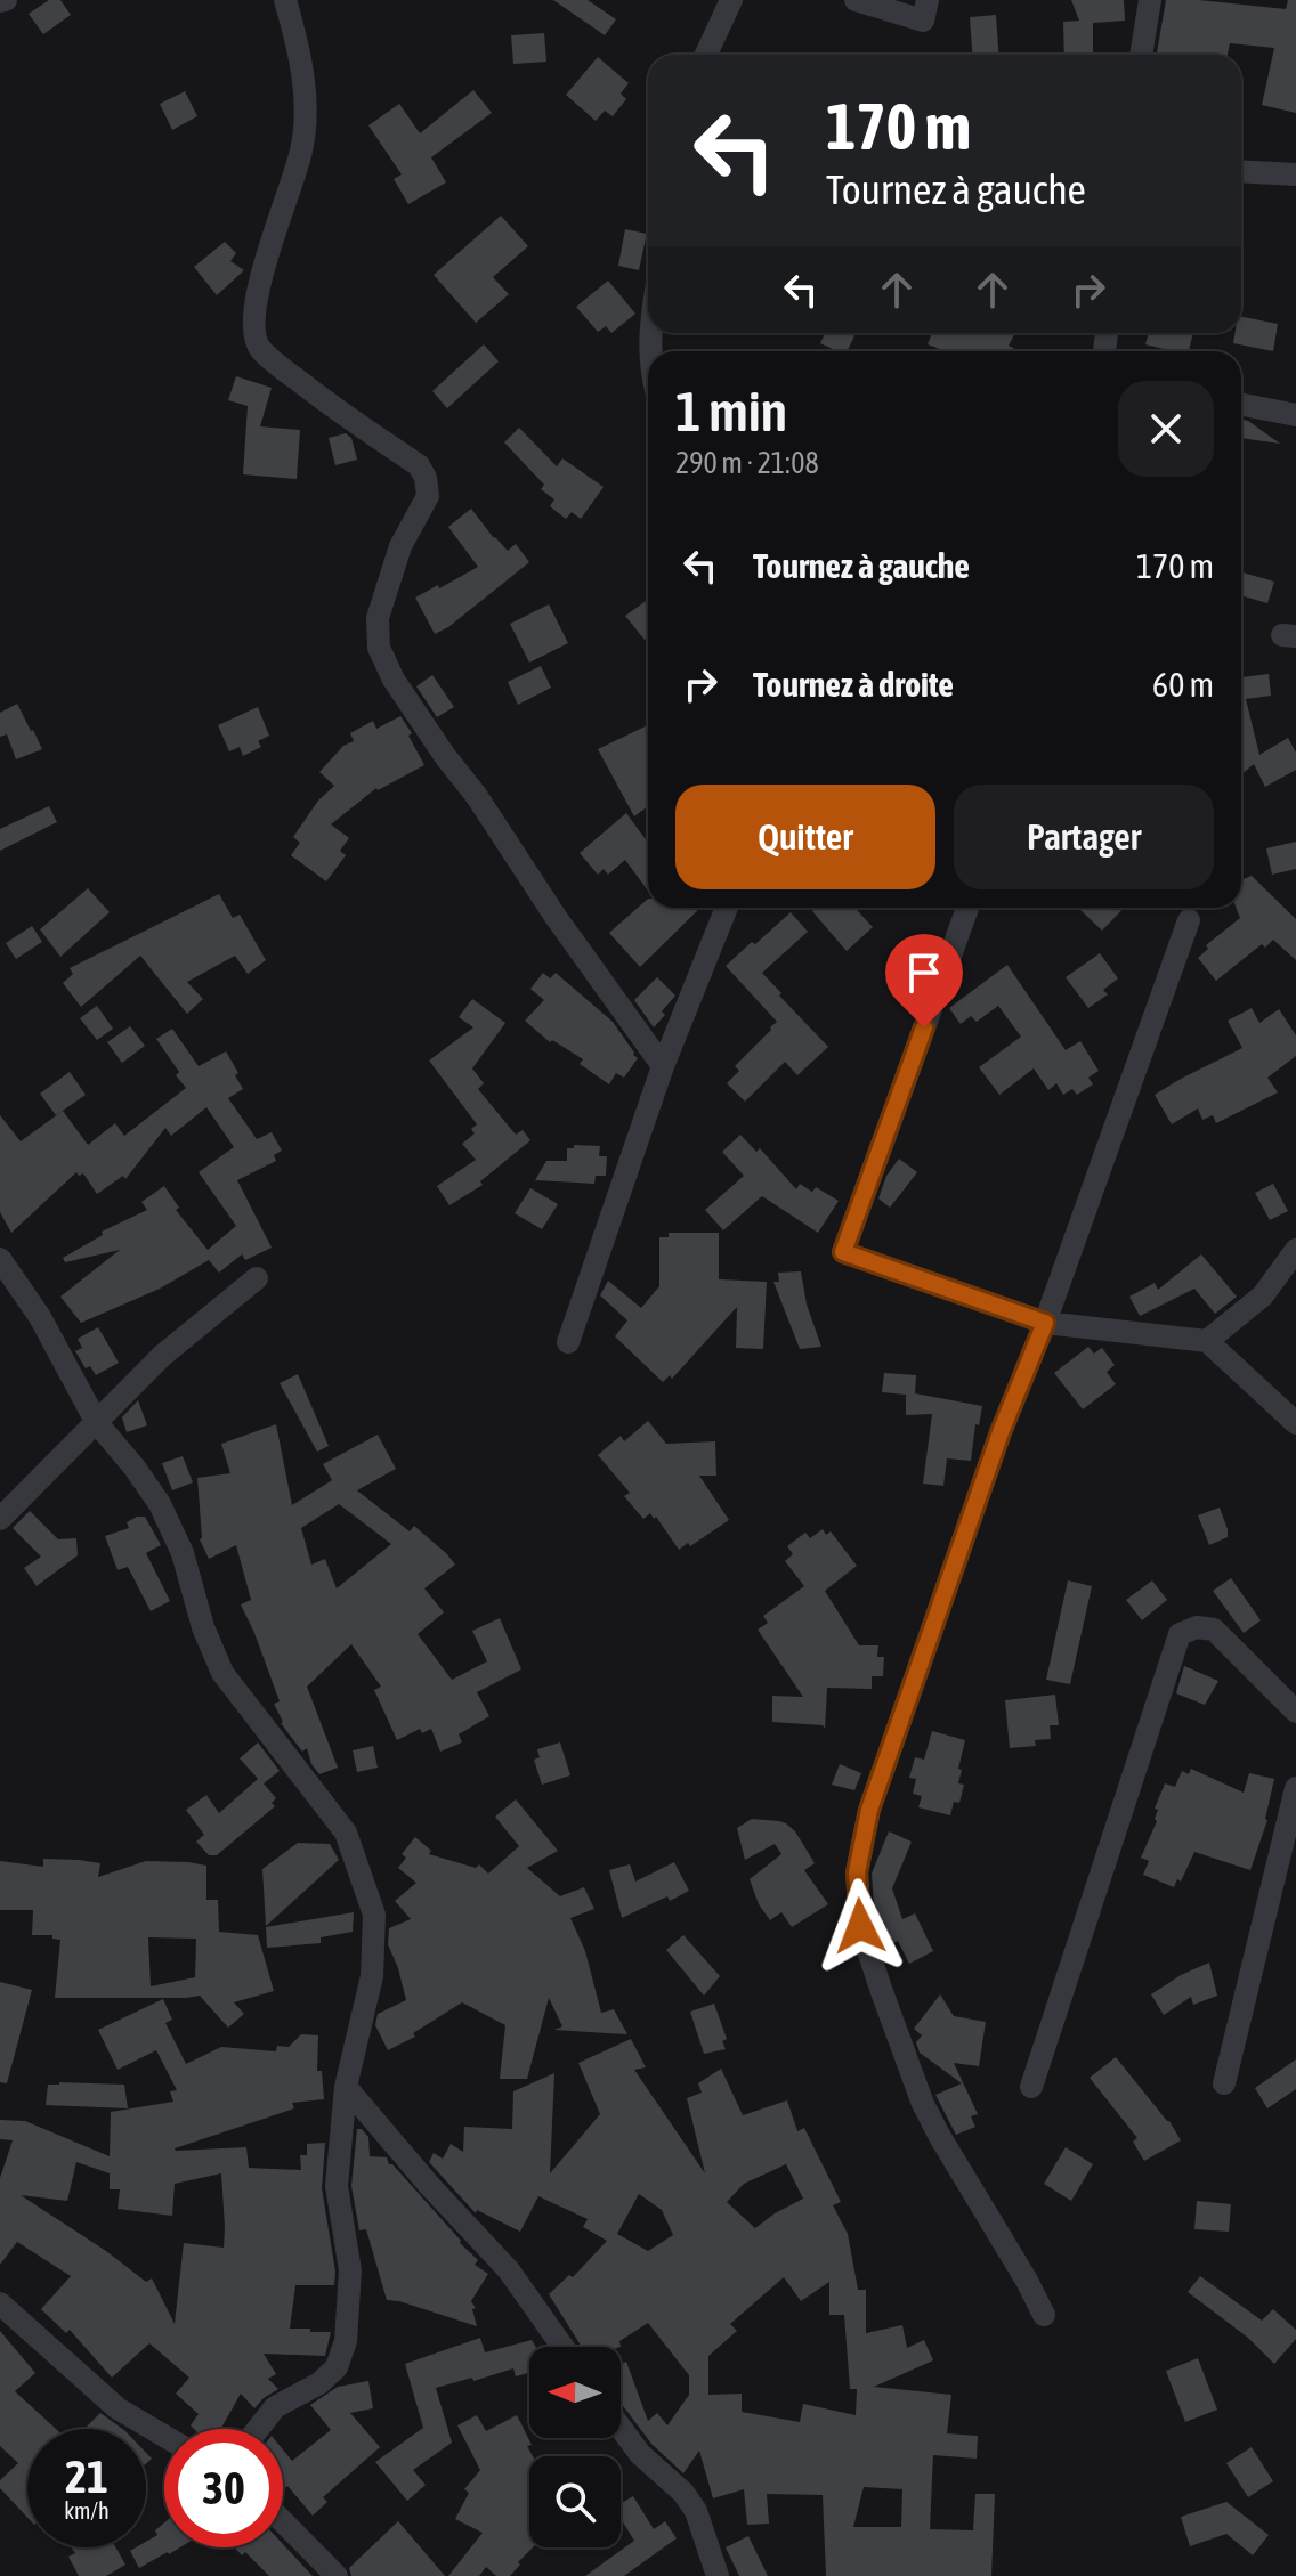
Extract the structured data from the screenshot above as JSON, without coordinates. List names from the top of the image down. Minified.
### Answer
{"north":"left","page":{"turn":["170 m","Tournez à gauche"],"heading":["1 min","290 m · 21:08"],"list":[{"name":"Tournez à gauche","value":"170 m"},{"name":"Tournez à droite","value":"60 m"}],"buttons":["Quitter","Partager"],"speed":"21 km/h","limit":"30"}}
